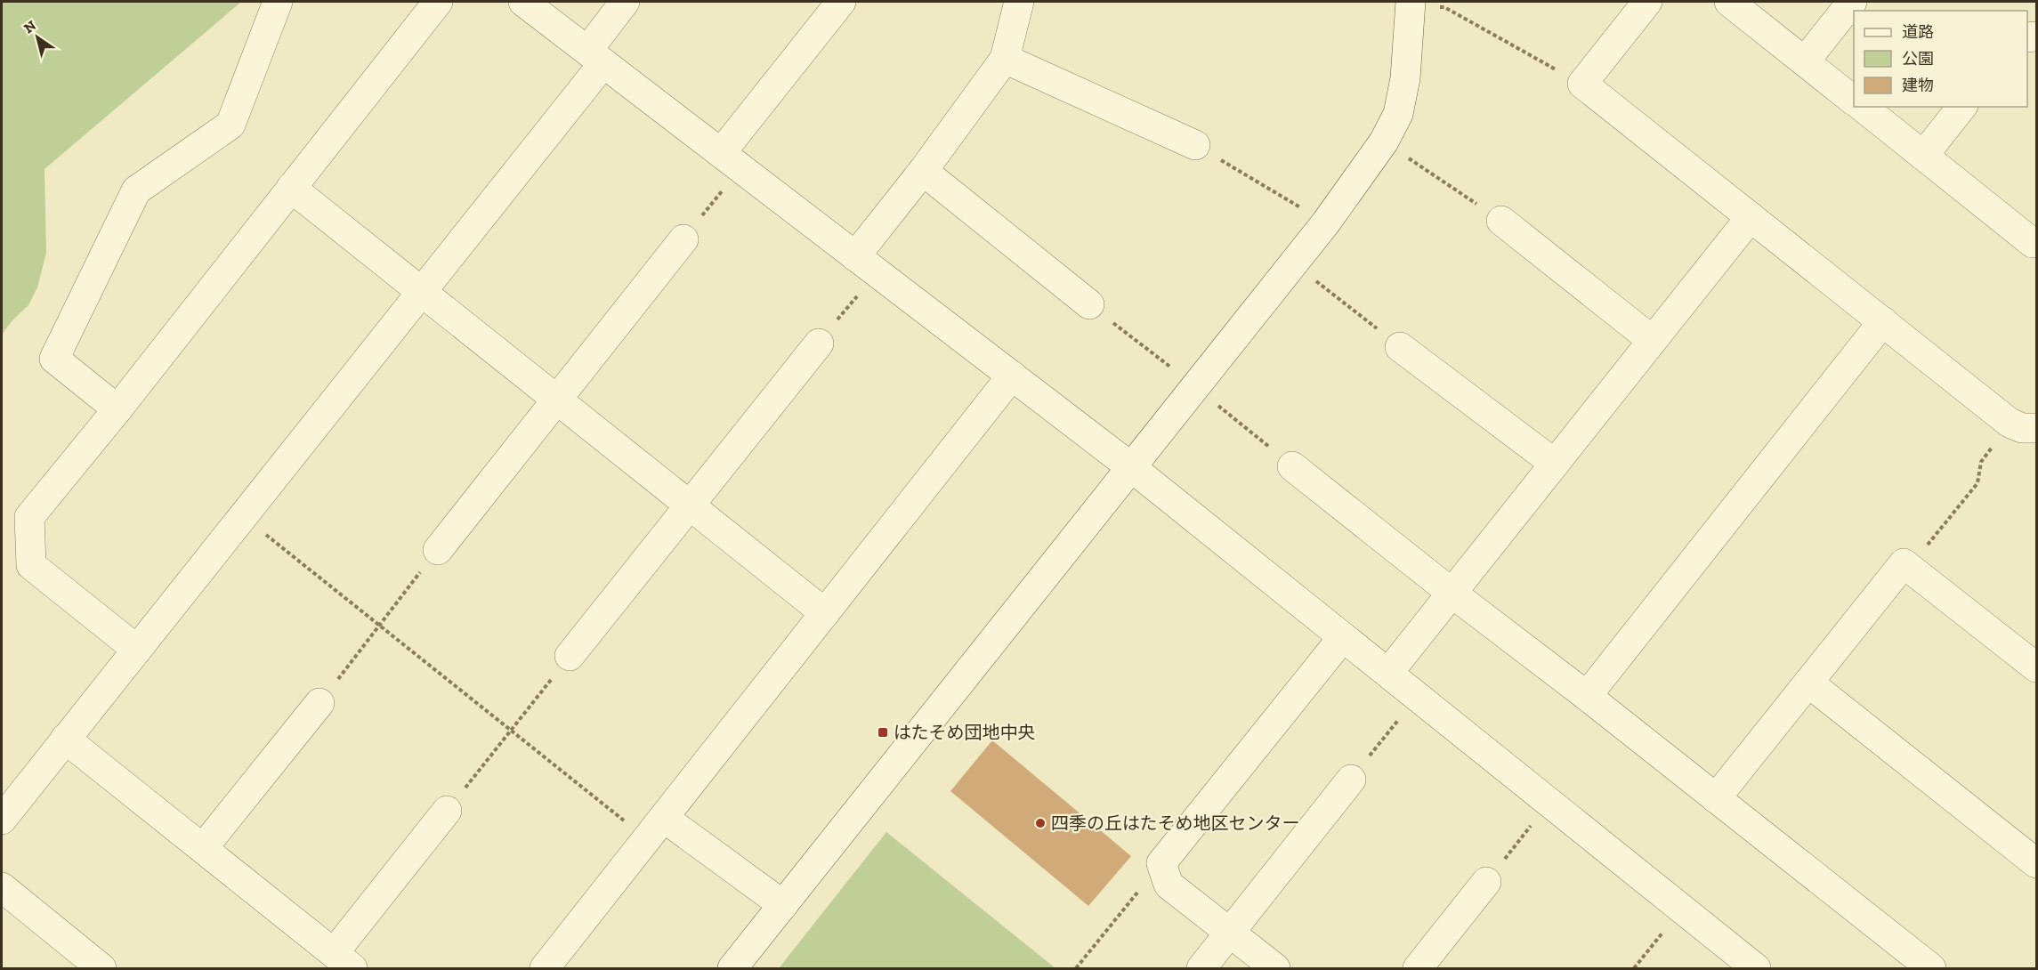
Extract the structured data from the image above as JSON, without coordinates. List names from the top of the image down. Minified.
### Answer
{"places":{"transit":["はたそめ団地中央"],"other":["四季の丘はたそめ地区センター"]},"legend":["道路","公園","建物"],"north":"top left"}
